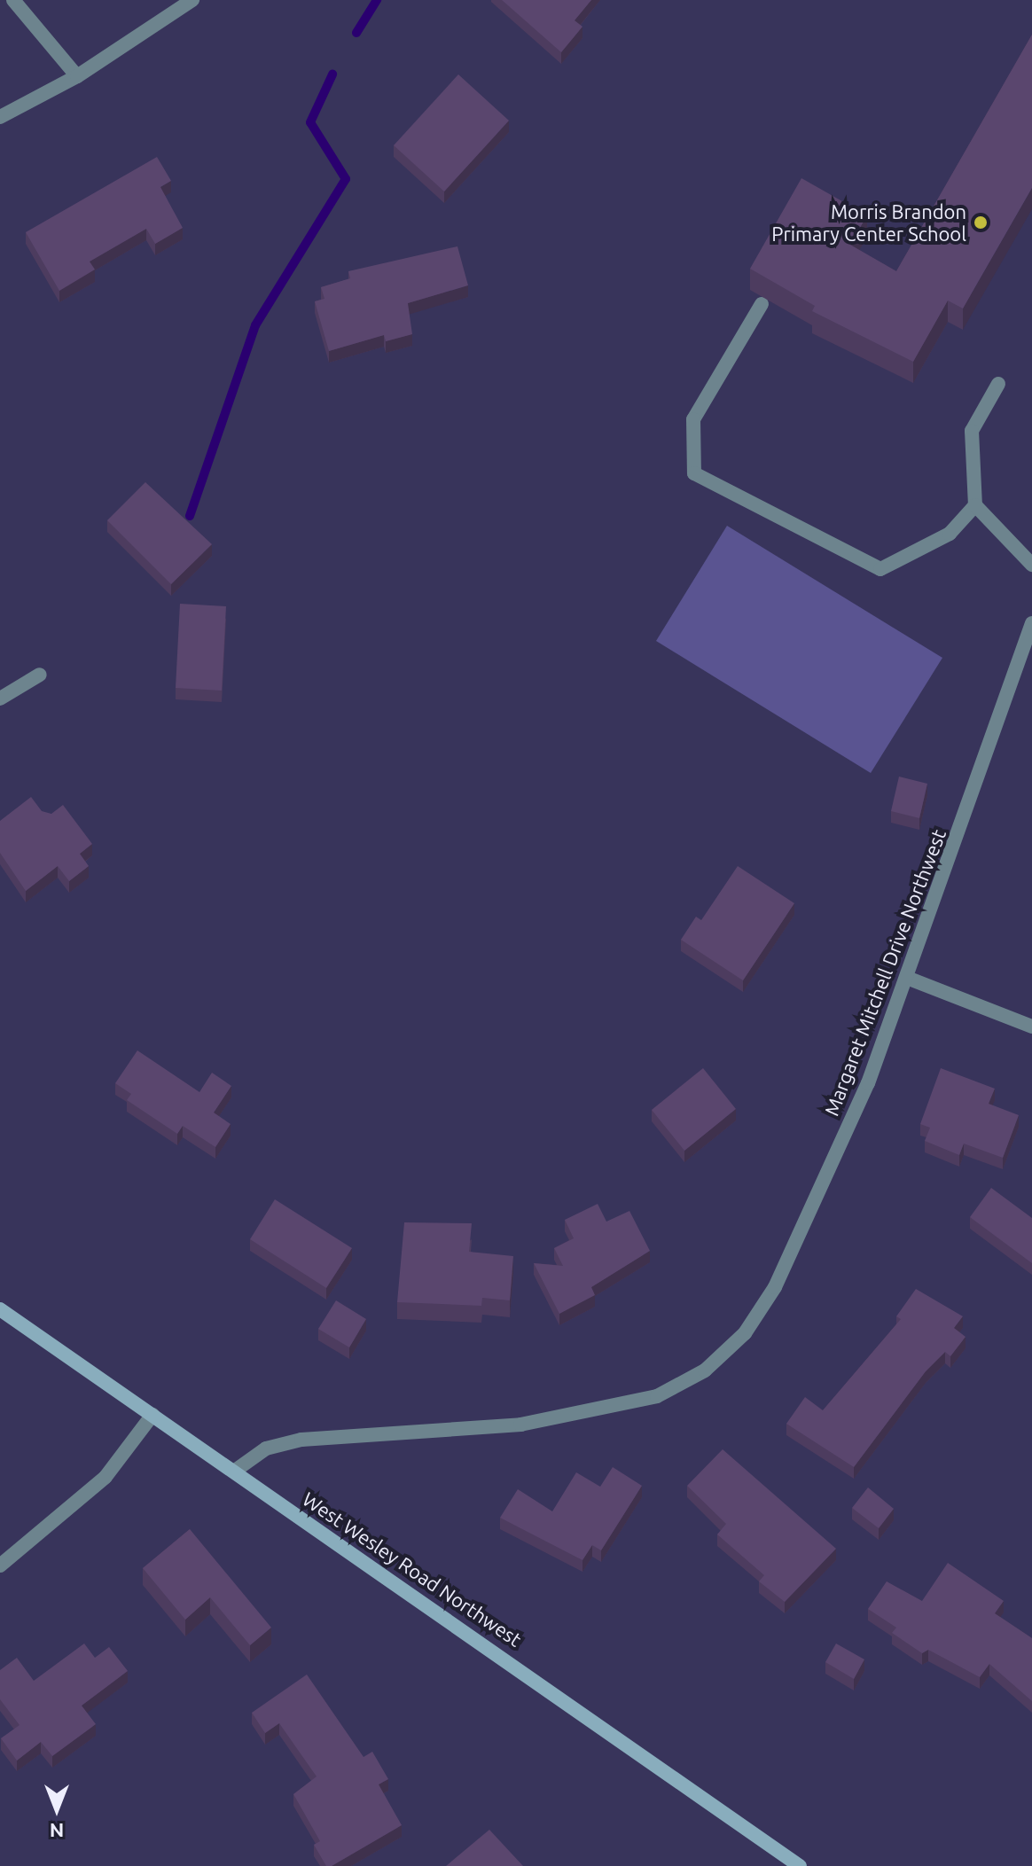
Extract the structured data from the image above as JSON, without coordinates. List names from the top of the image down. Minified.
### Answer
{"streets":{"street":["Margaret Mitchell Drive Northwest","West Wesley Road Northwest"]},"crossings":[["Margaret Mitchell Drive Northwest","West Wesley Road Northwest"]],"places":["Morris Brandon Primary Center School"],"north":"bottom"}
